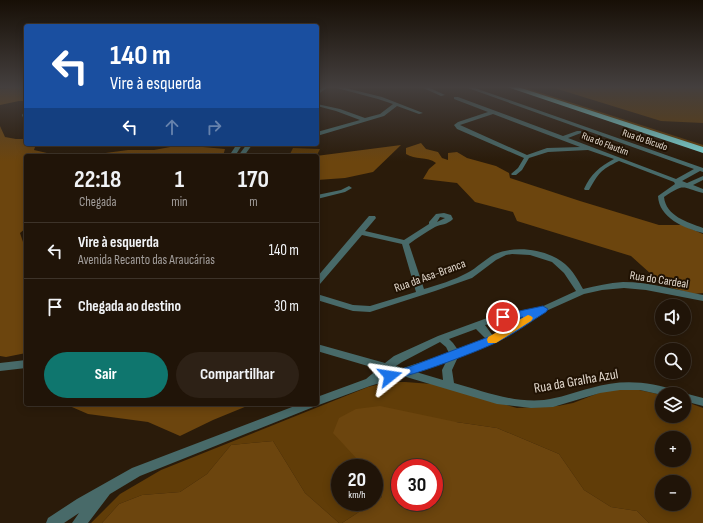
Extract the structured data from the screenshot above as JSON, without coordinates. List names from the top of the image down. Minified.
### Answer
{"streets":{"street":["Rua do Bicudo","Rua do Flautim","Rua da Asa-Branca","Rua do Cardeal","Rua da Gralha Azul"]},"crossings":[["Rua da Asa-Branca","Rua do Cardeal"]],"page":{"turn":["140 m","Vire à esquerda"],"eta":["22:18","Chegada","1","min","170","m"],"list":[{"name":"Vire à esquerda","note":"Avenida Recanto das Araucárias","value":"140 m"},{"name":"Chegada ao destino","value":"30 m"}],"map_buttons":["+","−"],"buttons":["Sair","Compartilhar"],"speed":"20 km/h","limit":"30"}}
